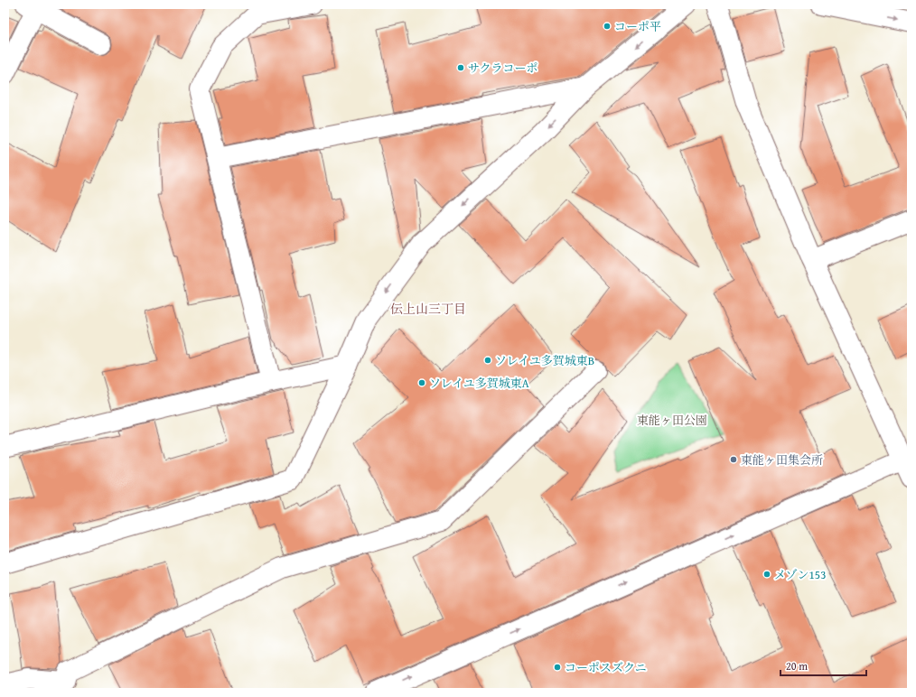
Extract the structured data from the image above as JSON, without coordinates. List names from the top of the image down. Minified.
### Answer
{"districts":["伝上山三丁目"],"parks":["東能ヶ田公園"],"places":["コーポ平","サクラコーポ","ソレイユ多賀城東B","ソレイユ多賀城東A","東能ヶ田集会所","メゾン153","コーポスズクニ"],"scale_bar":"20 m"}
